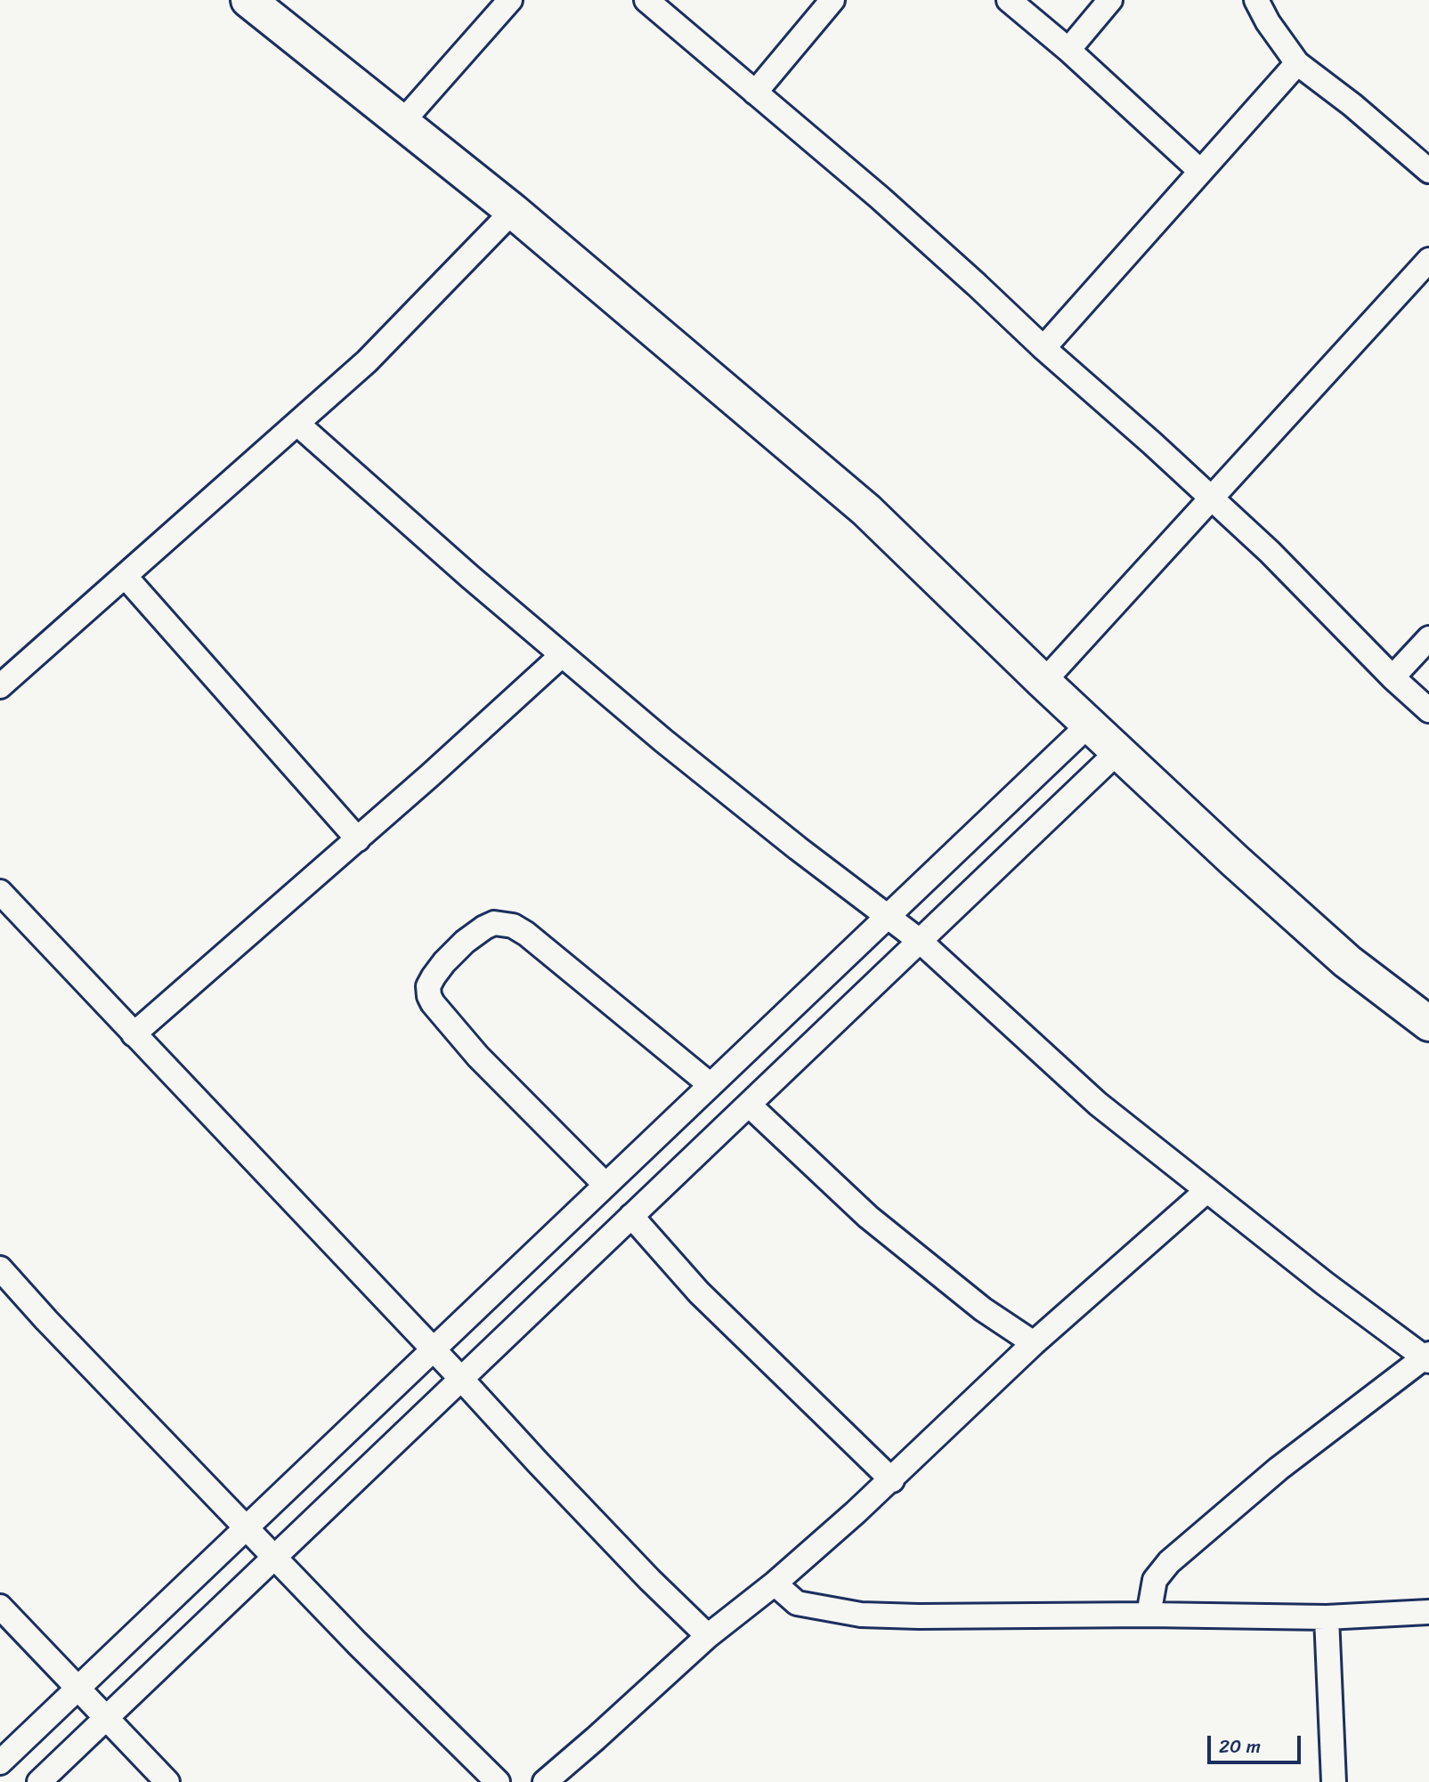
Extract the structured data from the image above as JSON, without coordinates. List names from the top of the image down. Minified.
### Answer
{"scale_bar":"20 m"}
